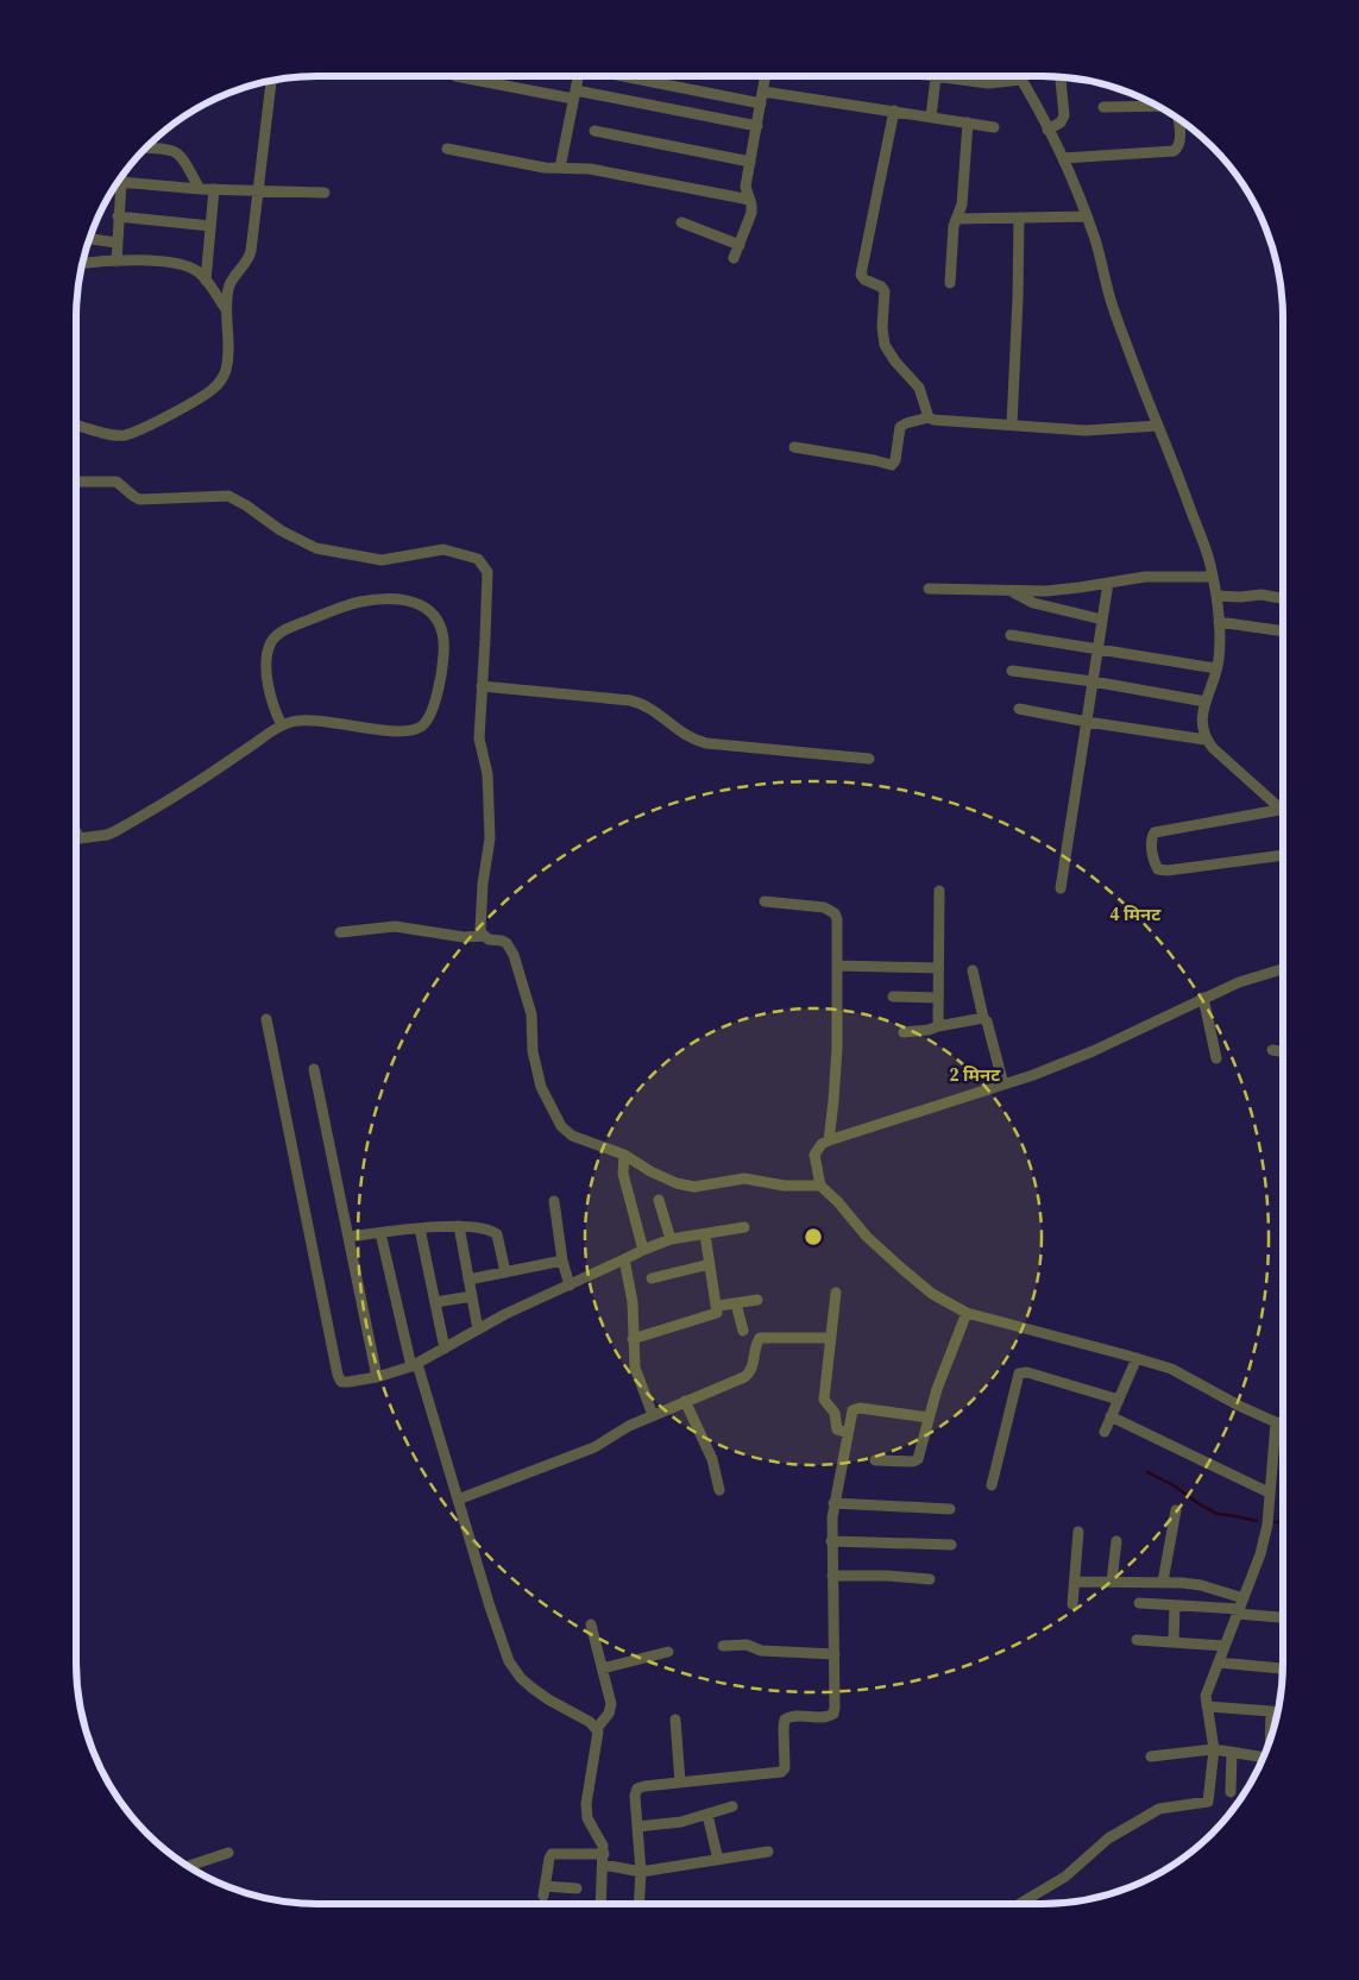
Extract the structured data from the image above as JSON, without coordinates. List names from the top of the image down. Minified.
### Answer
{"rings":["4 मिनट","2 मिनट"]}
